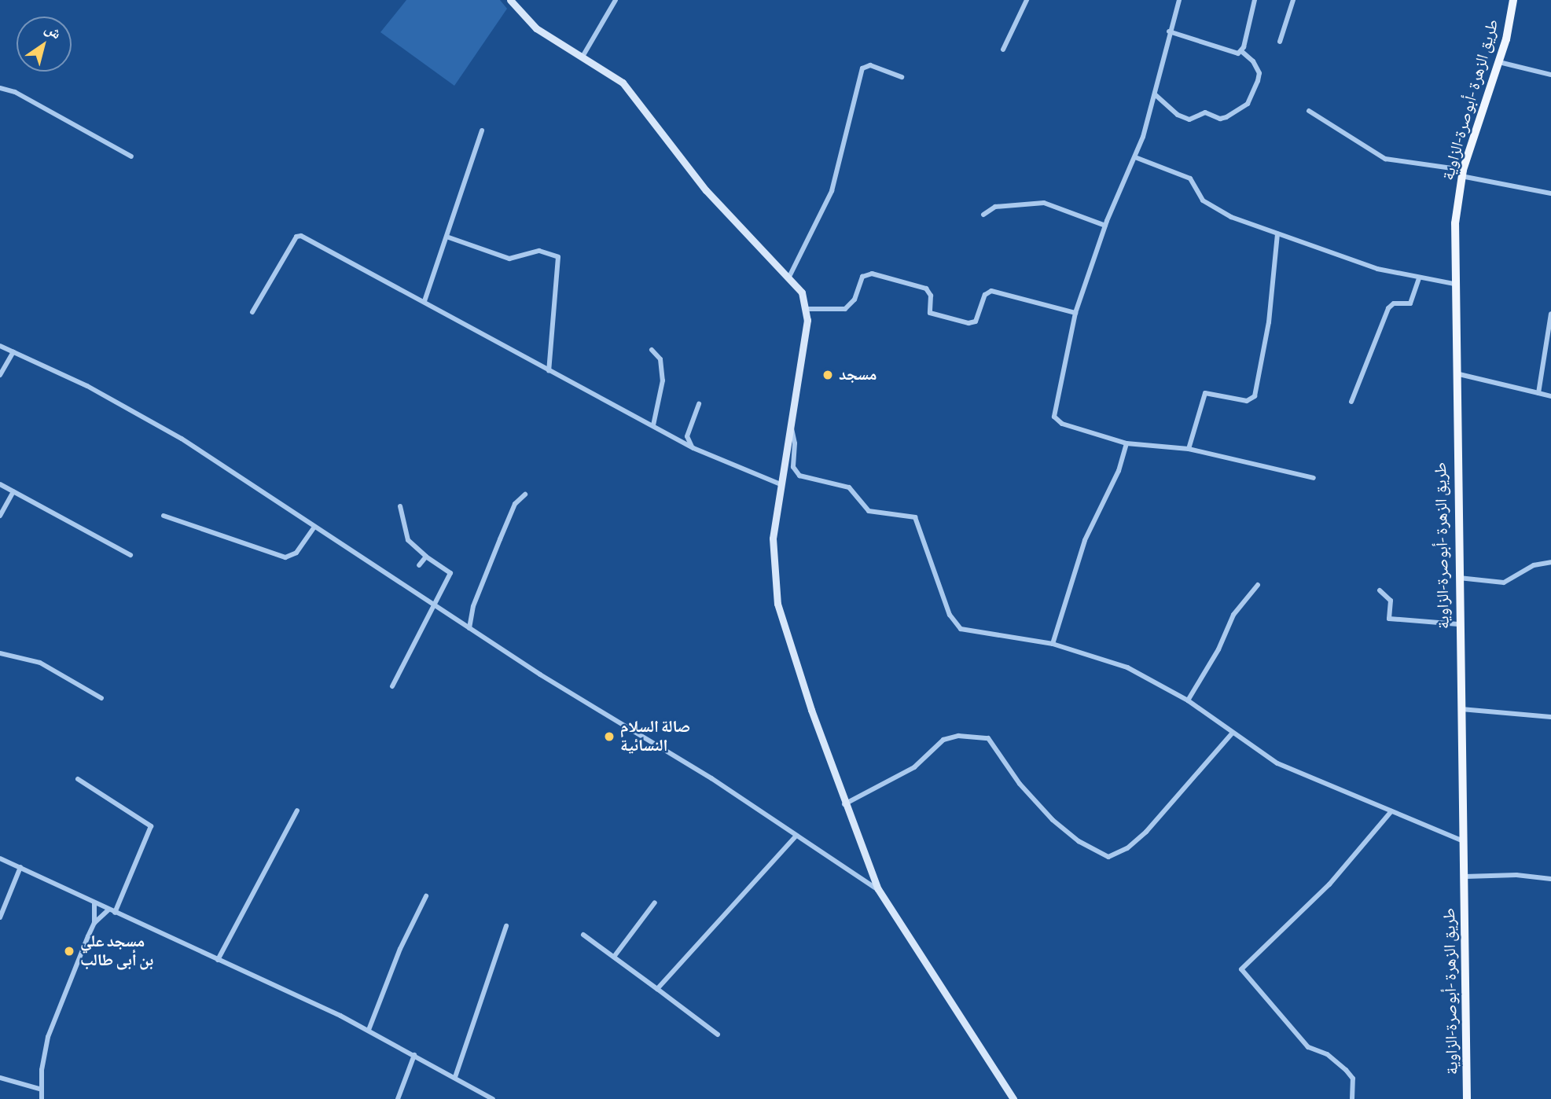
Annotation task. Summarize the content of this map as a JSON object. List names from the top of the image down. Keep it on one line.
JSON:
{"streets":{"main road":["طريق الزهرة -أبوصرة-الزاوية"]},"places":["مسجد","صالة السلام النسائية","مسجد علي بن أبى طالب"],"north":"top right"}
